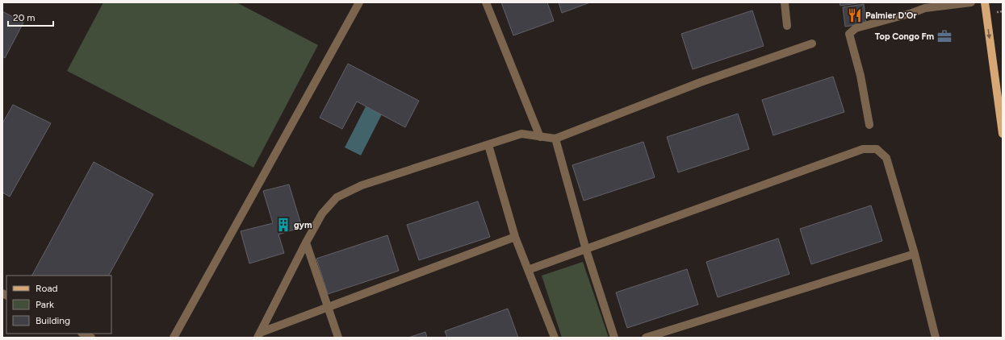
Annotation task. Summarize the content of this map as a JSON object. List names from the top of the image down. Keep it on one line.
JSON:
{"places":{"restaurant":["Palmier D'Or"],"office":["Top Congo Fm"],"building":["gym"]},"legend":["Road","Park","Building"],"scale_bar":"20 m"}
